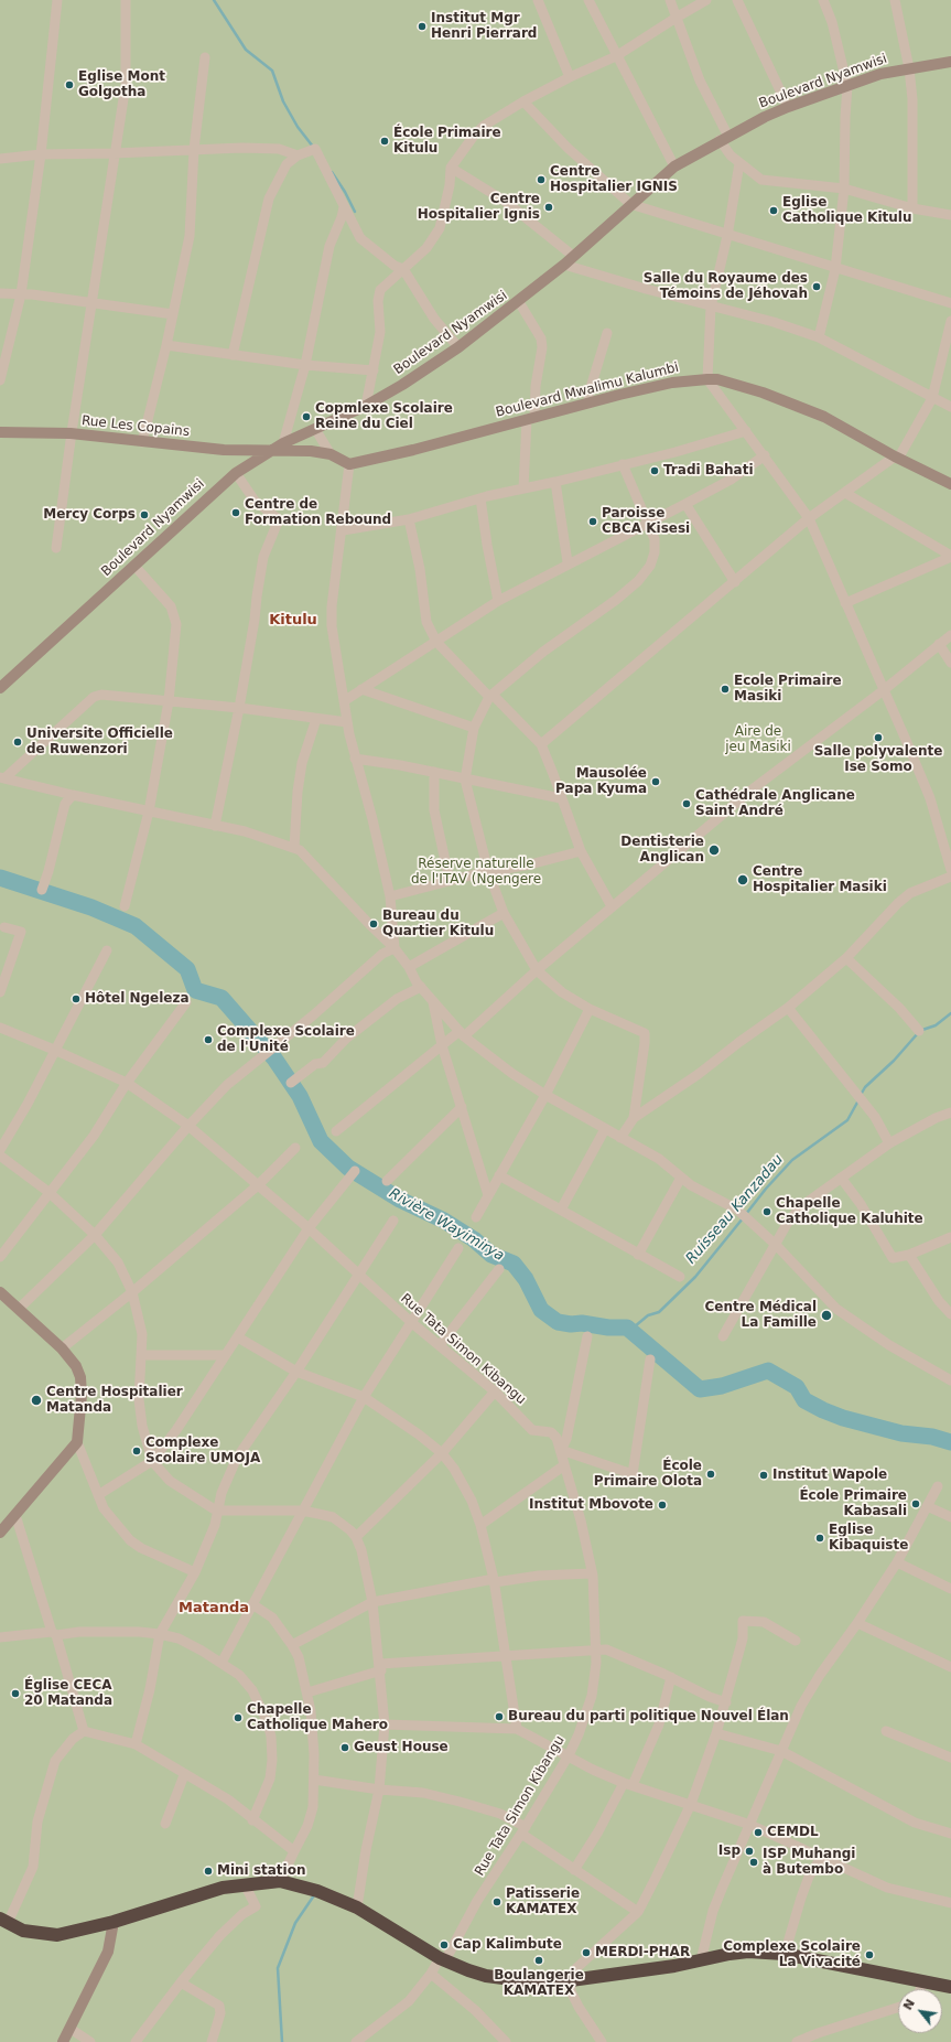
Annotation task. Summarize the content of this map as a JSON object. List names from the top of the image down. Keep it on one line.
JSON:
{"streets":{"street":["Boulevard Nyamwisi","Boulevard Mwalimu Kalumbi","Rue Les Copains","Rue Tata Simon Kibangu"]},"crossings":[["Boulevard Nyamwisi","Rue Les Copains"]],"districts":["Kitulu","Matanda"],"water":["Ruisseau Kanzadau","Rivière Wayimirya"],"parks":["Aire de jeu Masiki","Réserve naturelle de l'ITAV (Ngengere"],"places":["Institut Mgr Henri Pierrard","Eglise Mont Golgotha","École Primaire Kitulu","Centre Hospitalier IGNIS","Centre Hospitalier Ignis","Eglise Catholique Kitulu","Salle du Royaume des Témoins de Jéhovah","Copmlexe Scolaire Reine du Ciel","Tradi Bahati","Centre de Formation Rebound","Mercy Corps","Paroisse CBCA Kisesi","Ecole Primaire Masiki","Salle polyvalente Ise Somo","Universite Officielle de Ruwenzori","Mausolée Papa Kyuma","Cathédrale Anglicane Saint André","Dentisterie Anglican","Centre Hospitalier Masiki","Bureau du Quartier Kitulu","Hôtel Ngeleza","Complexe Scolaire de l'Unité","Chapelle Catholique Kaluhite","Centre Médical La Famille","Centre Hospitalier Matanda","Complexe Scolaire UMOJA","École Primaire Olota","Institut Wapole","École Primaire Kabasali","Institut Mbovote","Eglise Kibaquiste","Église CECA 20 Matanda","Bureau du parti politique Nouvel Élan","Chapelle Catholique Mahero","Geust House","CEMDL","Isp","ISP Muhangi à Butembo","Mini station","Patisserie KAMATEX","Cap Kalimbute","MERDI-PHAR","Complexe Scolaire La Vivacité","Boulangerie KAMATEX"],"north":"top left"}
